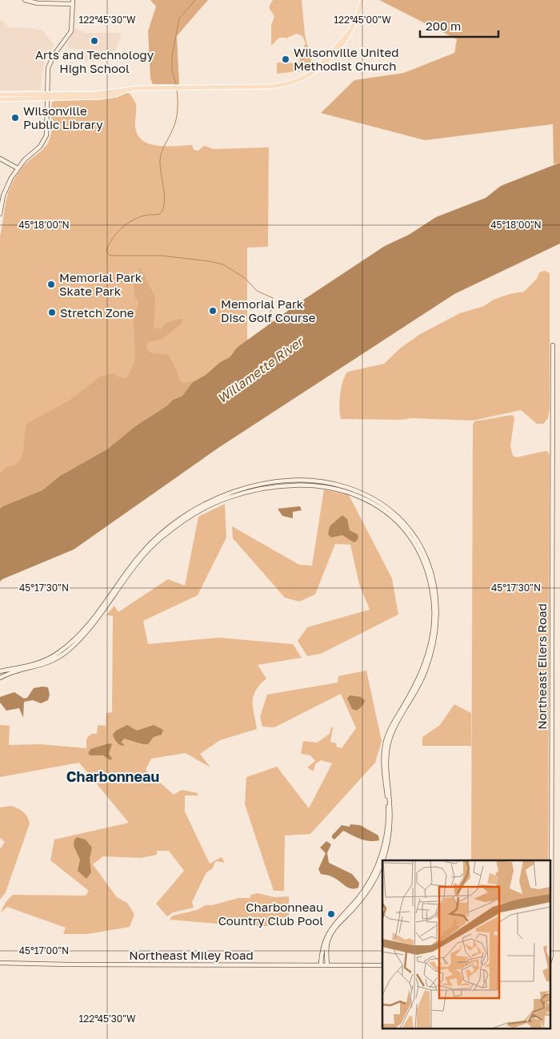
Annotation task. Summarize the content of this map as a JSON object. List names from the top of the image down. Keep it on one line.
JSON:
{"streets":{"street":["Northeast Eilers Road","Northeast Miley Road"]},"districts":["Charbonneau"],"water":["Willamette River"],"places":["Arts and Technology High School","Wilsonville United Methodist Church","Wilsonville Public Library","Memorial Park Skate Park","Memorial Park Disc Golf Course","Stretch Zone","Charbonneau Country Club Pool"],"scale_bar":"200 m","coordinates":["122°45'30\"W","122°45'00\"W","45°18'00\"N","45°17'30\"N","45°17'00\"N"]}
